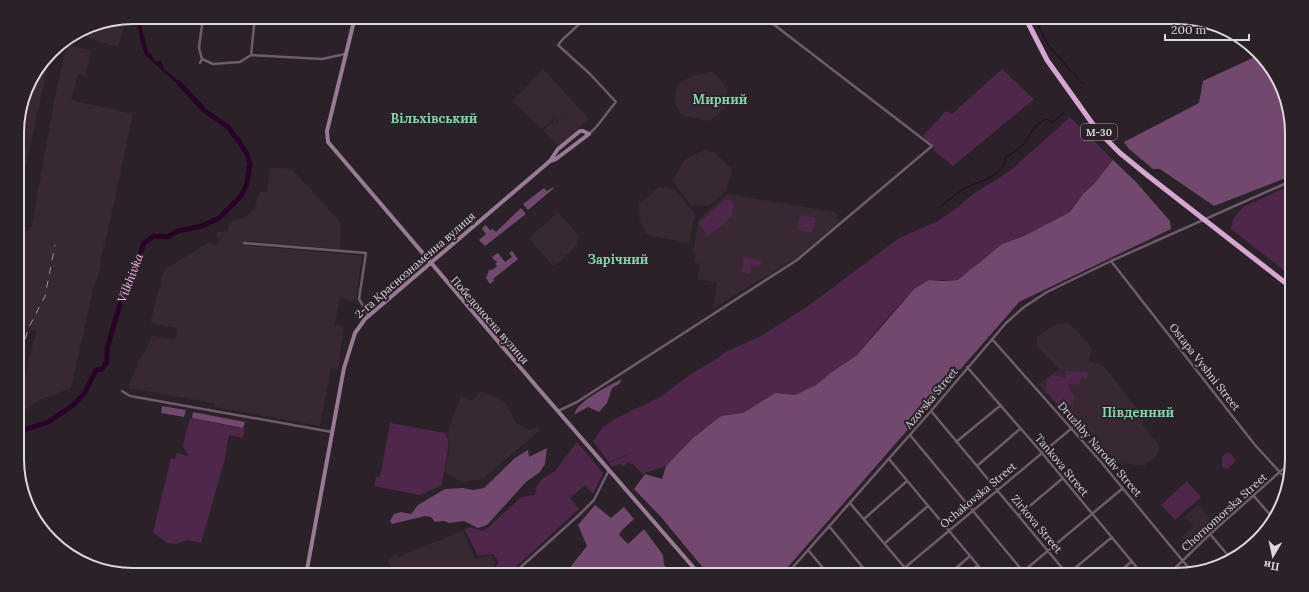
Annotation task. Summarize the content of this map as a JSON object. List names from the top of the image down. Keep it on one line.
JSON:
{"streets":{"highway":["М-30"],"street":["2-га Краснознаменна вулиця","Победоносна вулиця","Ostapa Vyshni Street","Azovska Street","Druzhby Narodiv Street","Tankova Street","Ochakovska Street","Chornomorska Street","Zirkova Street"]},"crossings":[["М-30","Azovska Street"],["2-га Краснознаменна вулиця","Победоносна вулиця"],["Ostapa Vyshni Street","Azovska Street"],["Ostapa Vyshni Street","Chornomorska Street"],["Azovska Street","Druzhby Narodiv Street"],["Azovska Street","Tankova Street"],["Azovska Street","Zirkova Street"],["Druzhby Narodiv Street","Ochakovska Street"],["Druzhby Narodiv Street","Chornomorska Street"],["Tankova Street","Ochakovska Street"],["Ochakovska Street","Zirkova Street"]],"districts":["Мирний","Вільхівський","Зарічний","Південний"],"water":["Vilkhivka"],"scale_bar":"200 m","north":"bottom"}
